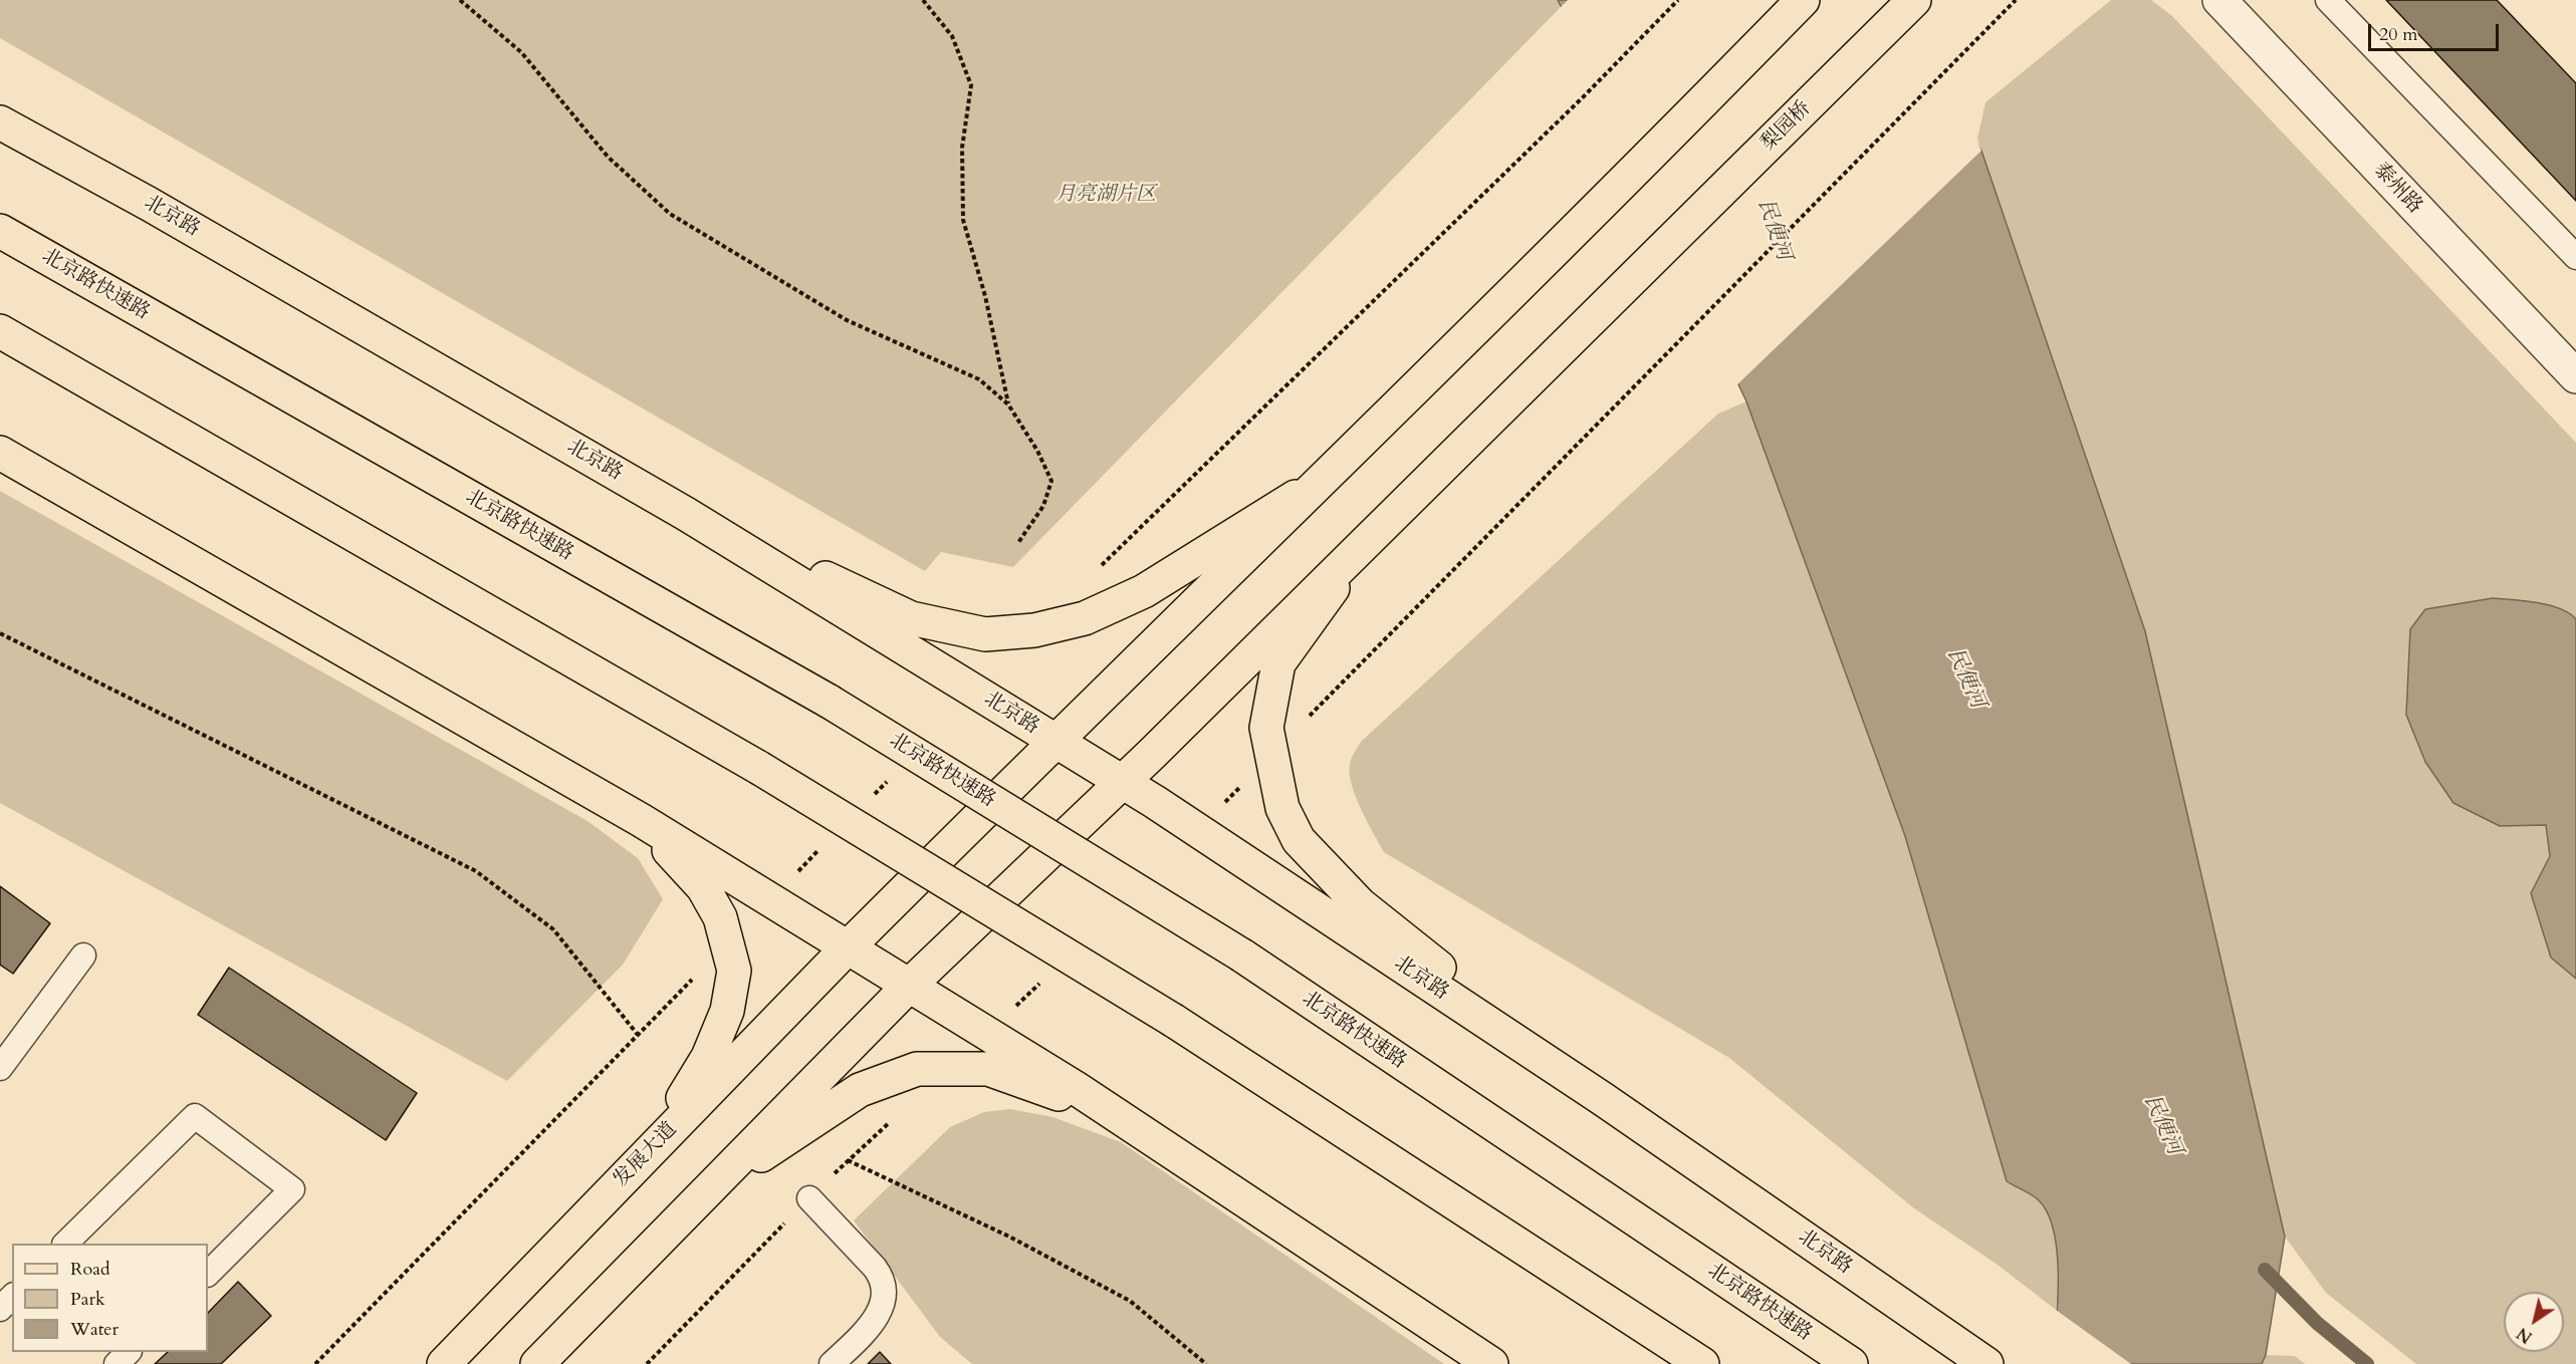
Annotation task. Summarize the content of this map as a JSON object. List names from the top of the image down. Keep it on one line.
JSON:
{"streets":{"main road":["梨园桥","北京路","北京路快速路","发展大道"],"street":["泰州路"]},"crossings":[["北京路","发展大道"]],"water":["民便河"],"parks":["月亮湖片区"],"legend":["Road","Park","Water"],"scale_bar":"20 m","north":"bottom left"}
